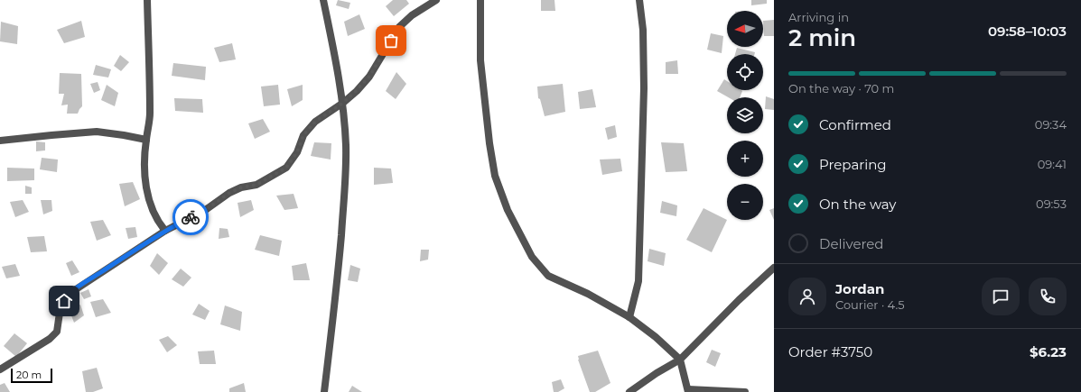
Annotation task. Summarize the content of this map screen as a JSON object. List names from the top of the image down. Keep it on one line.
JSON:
{"scale_bar":"20 m","north":"left","page":{"heading":["2 min","Arriving in","09:58–10:03"],"panel":["Jordan","Courier · 4.5","Order #3750","$6.23"],"map_buttons":["+","−"],"bar":"On the way · 70 m","list":[["Confirmed","09:34"],["Preparing","09:41"],["On the way","09:53"],"Delivered"],"scale":"20 m"}}
